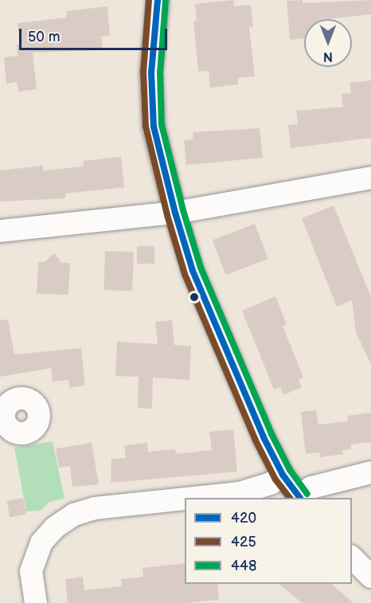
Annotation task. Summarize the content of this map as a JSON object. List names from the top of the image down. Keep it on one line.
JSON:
{"lines":["transit line 420","transit line 425","transit line 448"],"legend":["420","425","448"],"scale_bar":"50 m","north":"bottom"}
